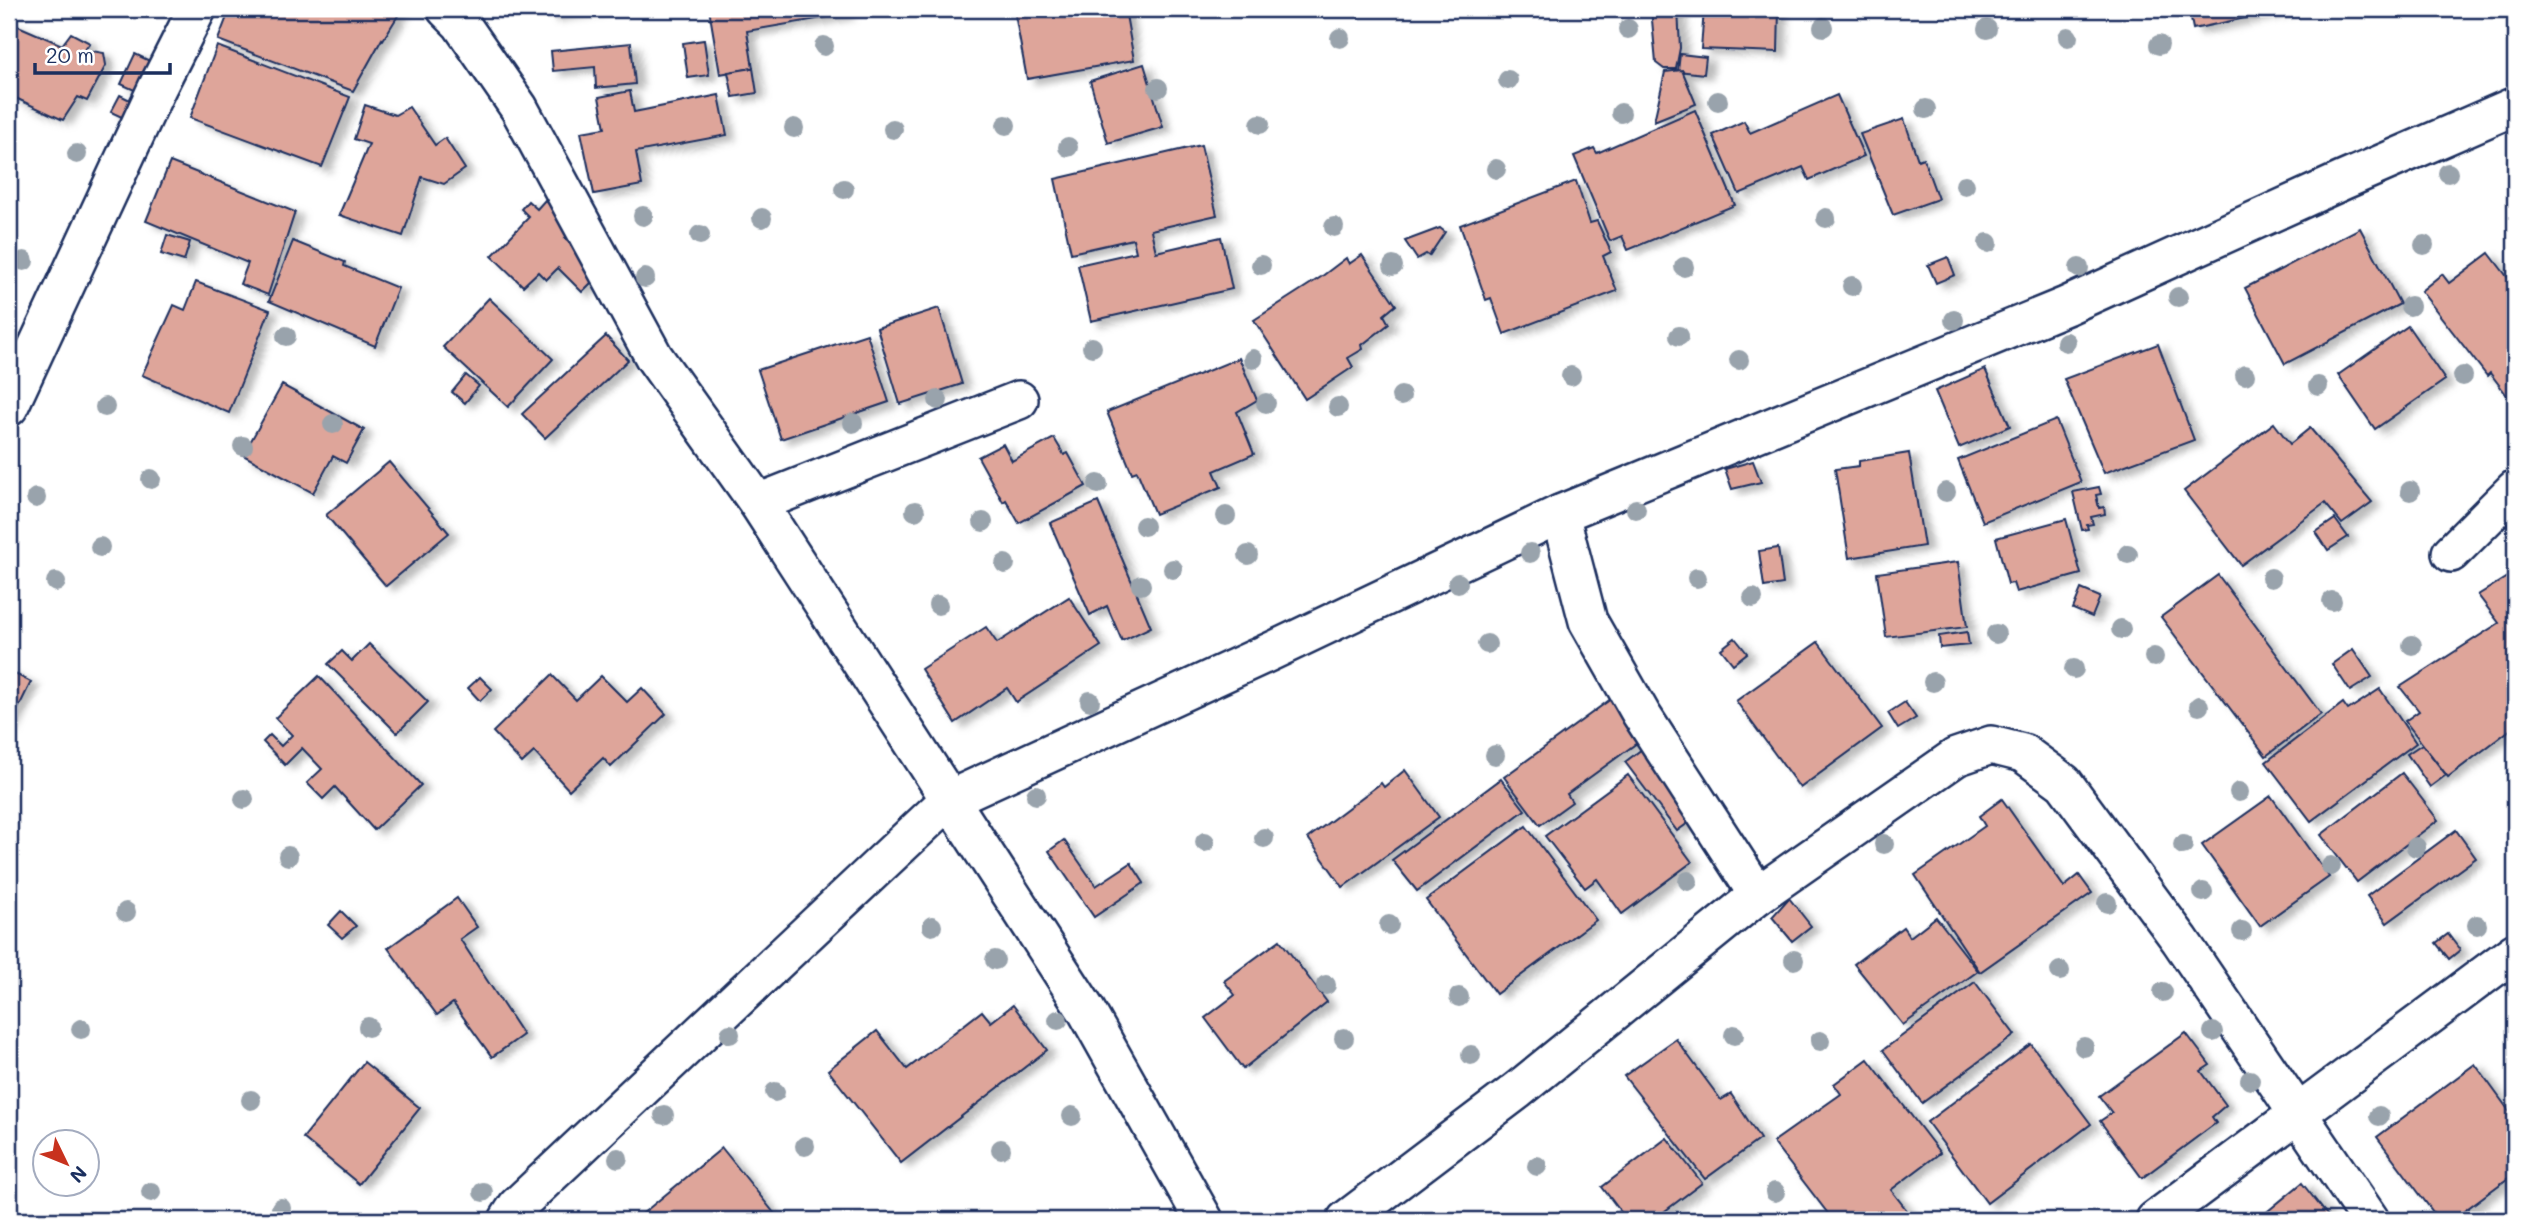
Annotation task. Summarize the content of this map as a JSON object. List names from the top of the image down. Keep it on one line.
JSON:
{"scale_bar":"20 m","north":"bottom right"}
